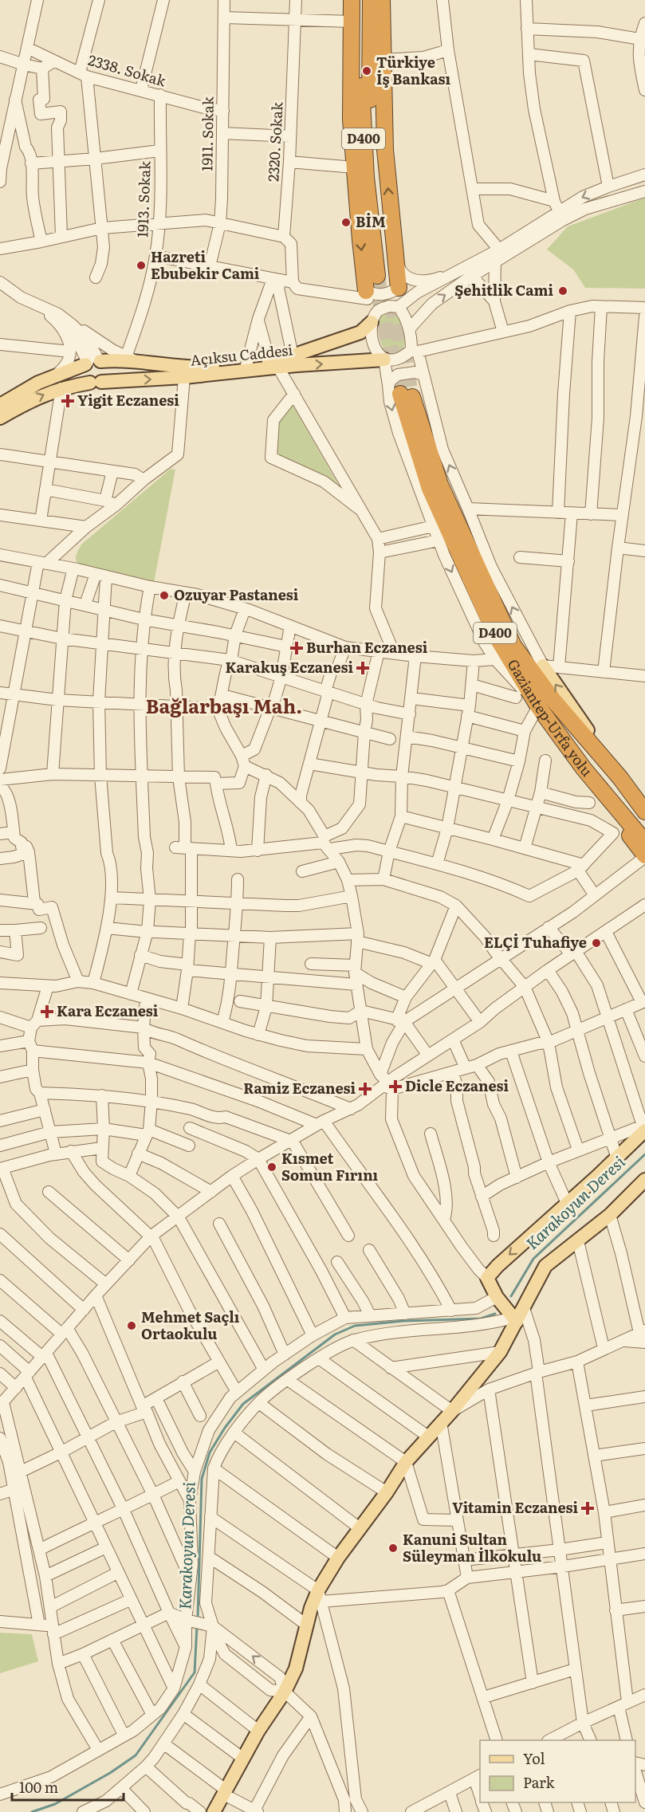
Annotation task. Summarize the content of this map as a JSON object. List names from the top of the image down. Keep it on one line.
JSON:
{"streets":{"highway":["D400","Gaziantep-Urfa yolu"],"main road":["Açıksu Caddesi"],"street":["2338. Sokak","1911. Sokak","2320. Sokak","1913. Sokak"]},"crossings":[["2338. Sokak","1911. Sokak"],["2338. Sokak","1913. Sokak"],["1913. Sokak","Açıksu Caddesi"]],"districts":["Bağlarbaşı Mah."],"water":["Karakoyun Deresi"],"places":{"other":["Türkiye İş Bankası","BİM","Hazreti Ebubekir Cami","Şehitlik Cami","Ozuyar Pastanesi","ELÇİ Tuhafiye","Kısmet Somun Fırını","Mehmet Saçlı Ortaokulu","Kanuni Sultan Süleyman İlkokulu"],"health":["Yigit Eczanesi","Burhan Eczanesi","Karakuş Eczanesi","Kara Eczanesi","Dicle Eczanesi","Ramiz Eczanesi","Vitamin Eczanesi"]},"legend":["Yol","Park"],"scale_bar":"100 m"}
